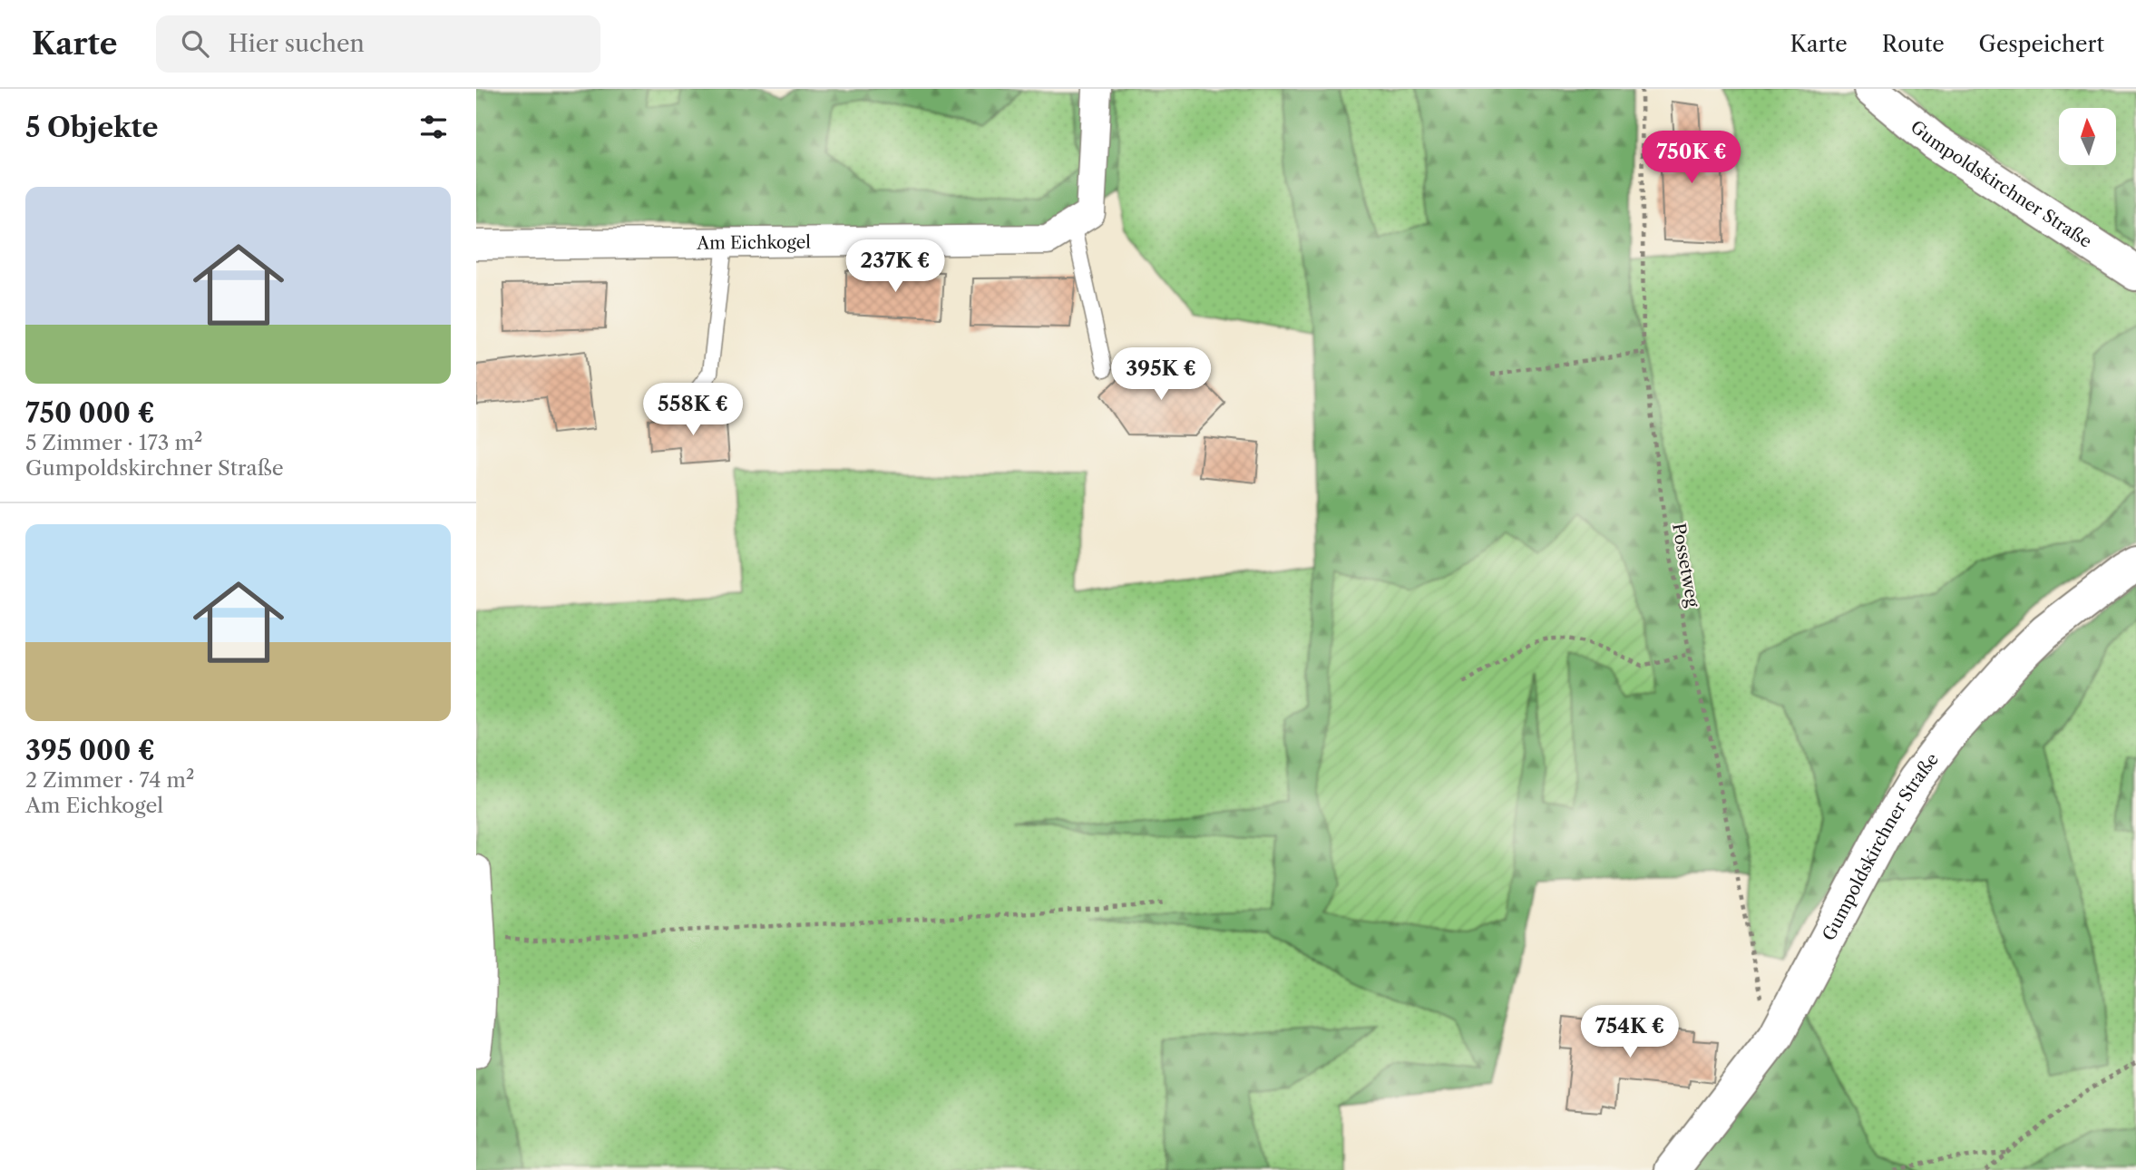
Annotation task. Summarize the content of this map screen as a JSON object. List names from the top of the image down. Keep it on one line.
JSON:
{"streets":{"main road":["Gumpoldskirchner Straße"],"street":["Am Eichkogel"],"path":["Possetweg"]},"crossings":[["Gumpoldskirchner Straße","Possetweg"]],"north":"top","page":{"header":"Karte","search":"Hier suchen","nav":["Karte","Route","Gespeichert"],"heading":"5 Objekte","price":["750K €","237K €","395K €","558K €","754K €"],"list":[{"name":"750 000 €","note":"5 Zimmer · 173 m² · Gumpoldskirchner Straße"},{"name":"395 000 €","note":"2 Zimmer · 74 m² · Am Eichkogel"}]}}
